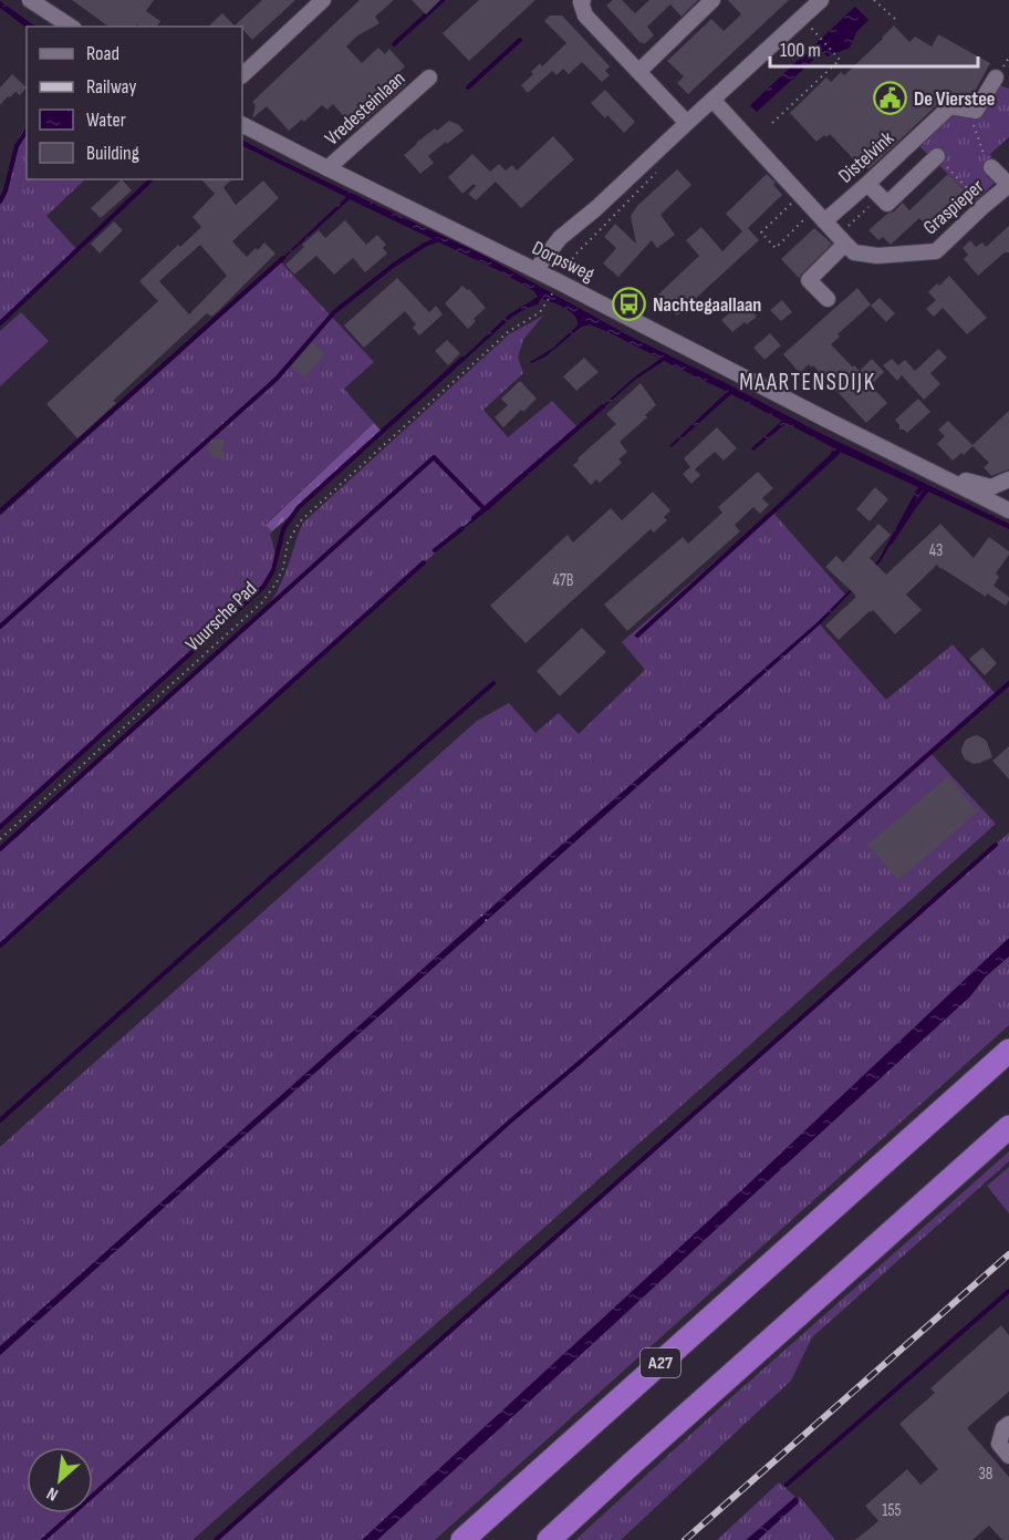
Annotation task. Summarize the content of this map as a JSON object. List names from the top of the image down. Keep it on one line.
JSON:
{"streets":{"highway":["A27"],"street":["Vredesteinlaan","Distelvink","Graspieper","Dorpsweg"],"path":["Vuursche Pad"]},"crossings":[["Vredesteinlaan","Dorpsweg"],["Distelvink","Graspieper"]],"districts":["MAARTENSDIJK"],"places":{"public building":["De Vierstee"],"bus stop":["Nachtegaallaan"]},"house_numbers":["43","47B","38","155"],"legend":["Road","Railway","Water","Building"],"scale_bar":"100 m","north":"bottom left"}
